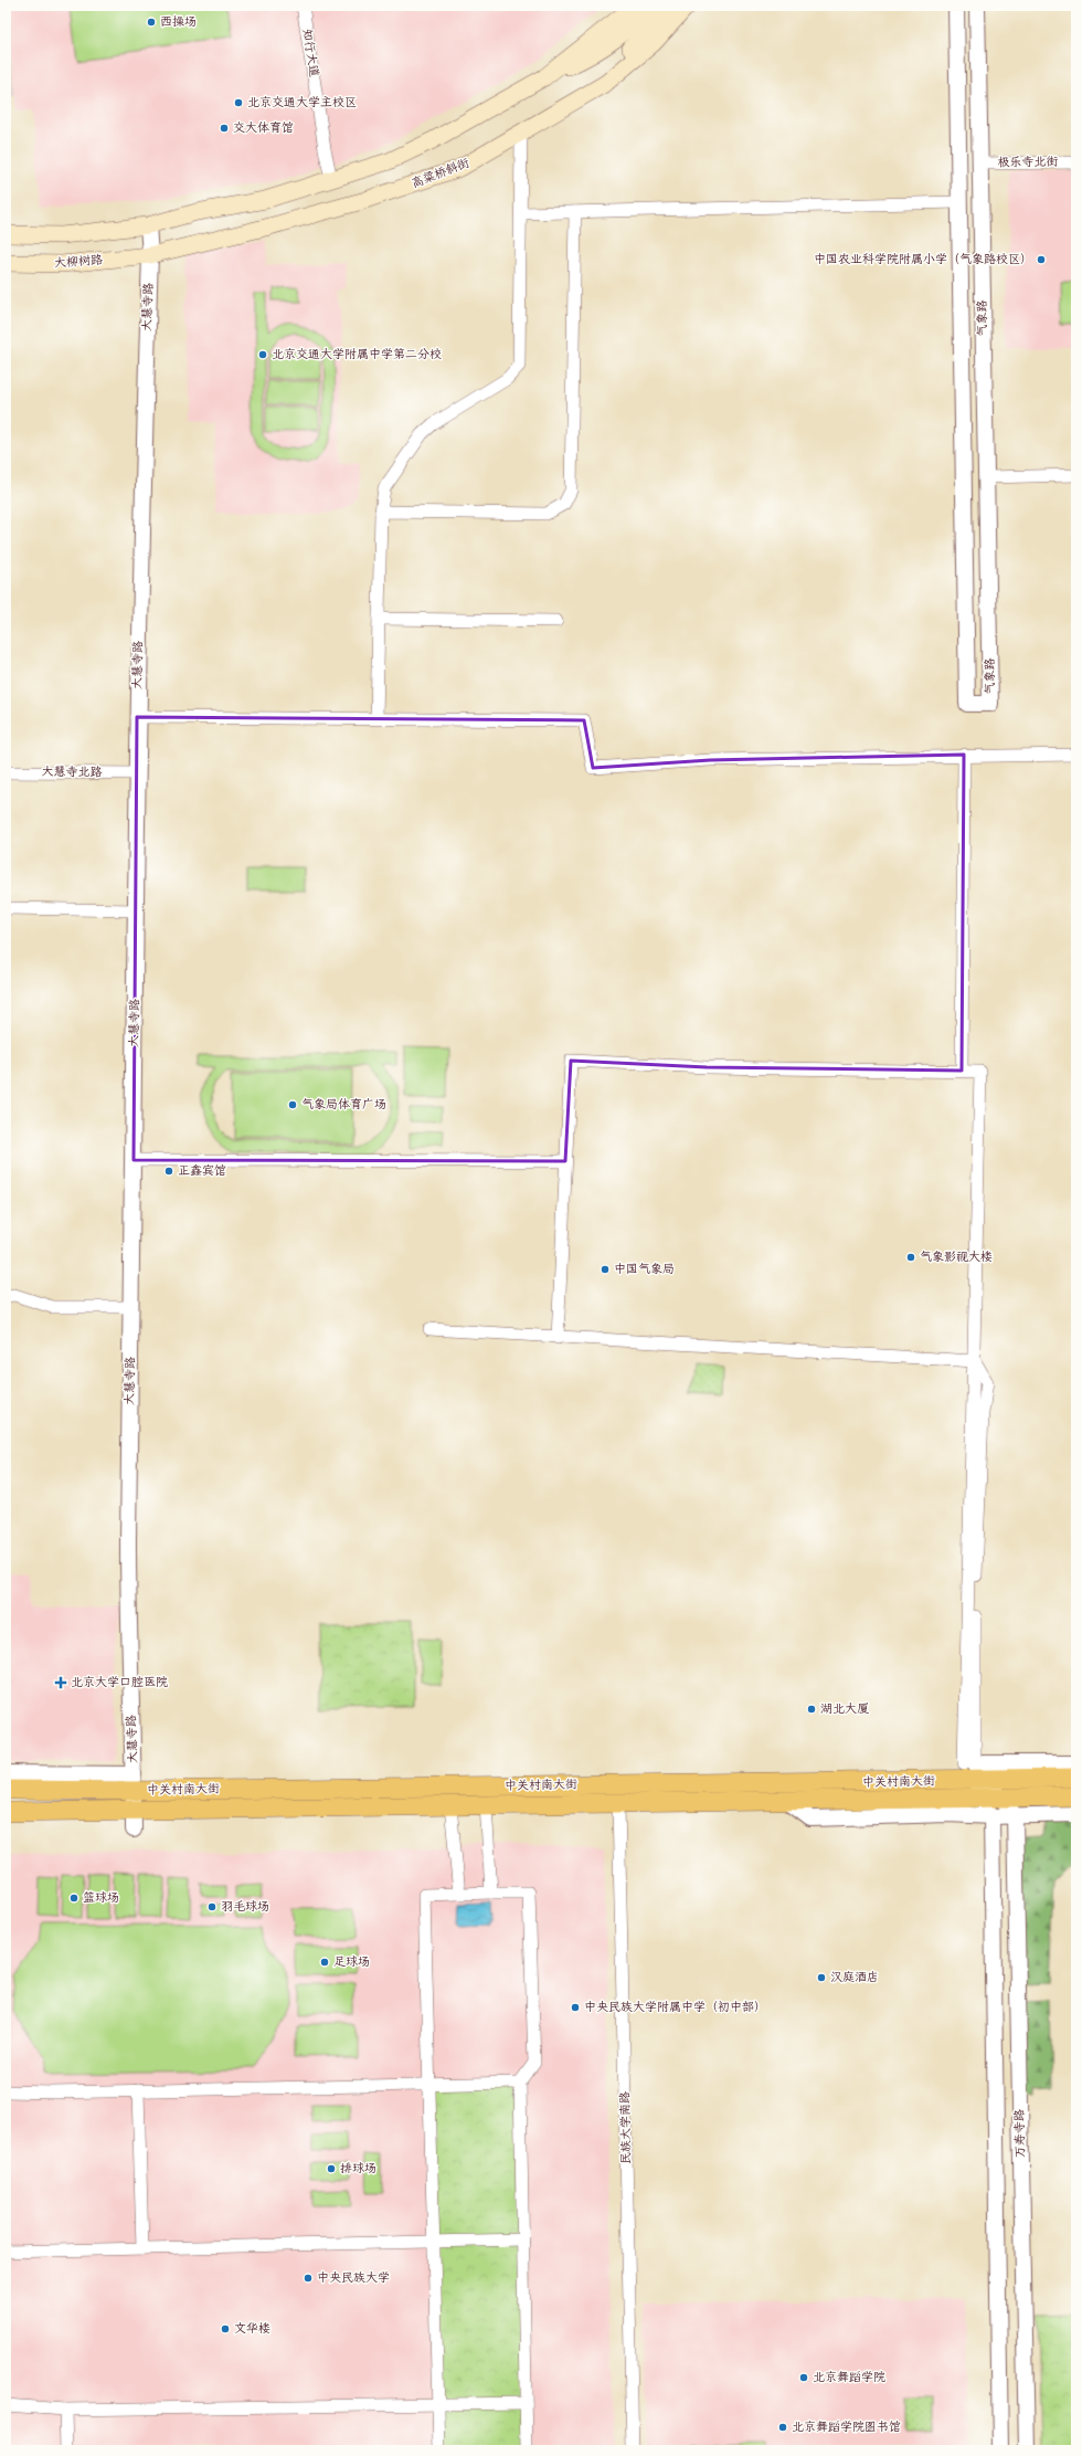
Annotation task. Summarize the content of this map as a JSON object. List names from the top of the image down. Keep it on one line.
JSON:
{"streets":{"main road":["高粱桥斜街","大柳树路","中关村南大街"],"street":["知行大道","极乐寺北街","大慧寺路","气象路","大慧寺北路","民族大学南路","万寿寺路"]},"crossings":[["极乐寺北街","气象路"],["高粱桥斜街","大柳树路"],["高粱桥斜街","大慧寺路"],["大柳树路","大慧寺路"],["大慧寺路","大慧寺北路"],["大慧寺路","中关村南大街"],["中关村南大街","民族大学南路"]],"places":{"other":["西操场","北京交通大学主校区","交大体育馆","中国农业科学院附属小学（气象路校区）","北京交通大学附属中学第二分校","气象局体育广场","正鑫宾馆","气象影视大楼","中国气象局","湖北大厦","篮球场","羽毛球场","足球场","汉庭酒店","中央民族大学附属中学（初中部）","排球场","中央民族大学","文华楼","北京舞蹈学院","北京舞蹈学院图书馆"],"health":["北京大学口腔医院"]}}
